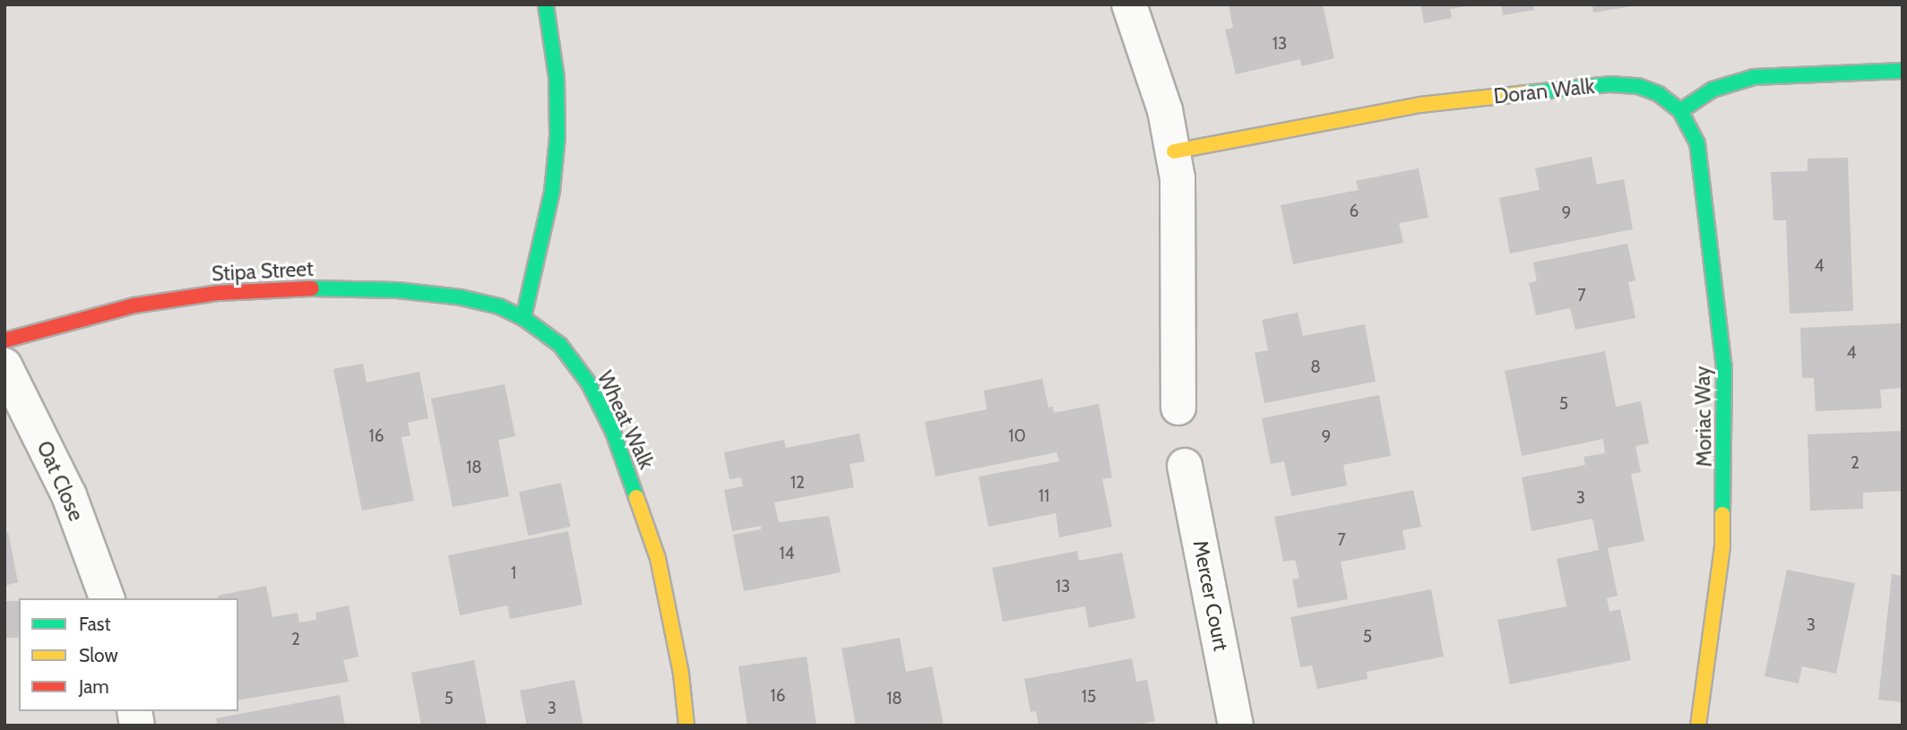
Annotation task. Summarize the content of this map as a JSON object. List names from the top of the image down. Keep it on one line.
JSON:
{"streets":{"street":["Doran Walk","Stipa Street","Moriac Way","Wheat Walk","Oat Close","Mercer Court"]},"crossings":[["Doran Walk","Moriac Way"],["Stipa Street","Wheat Walk"]],"house_numbers":["13","6","9","4","7","4","8","5","16","10","9","2","18","12","11","3","7","14","1","13","3","5","2","16","15","5","18","3"],"legend":["Fast","Slow","Jam"]}
